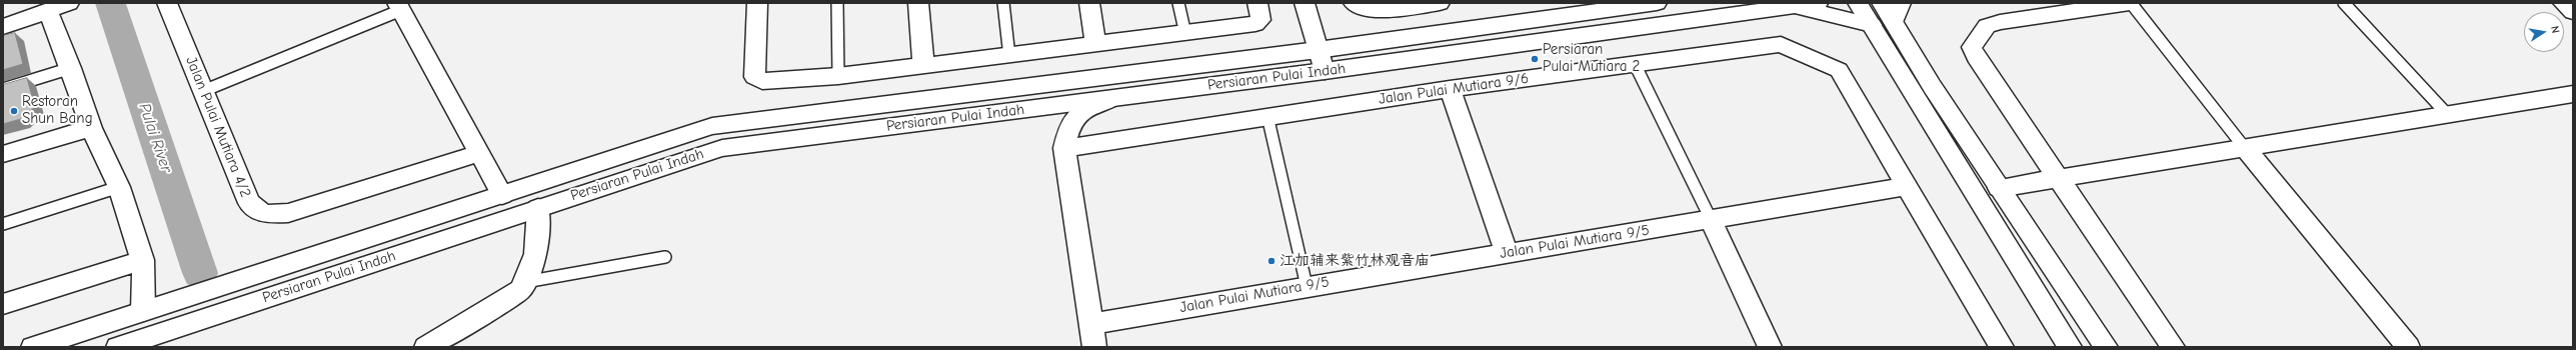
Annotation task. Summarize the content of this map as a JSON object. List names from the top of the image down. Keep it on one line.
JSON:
{"streets":{"street":["Persiaran Pulai Indah","Jalan Pulai Mutiara 9/6","Jalan Pulai Mutiara 4/2","Jalan Pulai Mutiara 9/5"]},"crossings":[["Jalan Pulai Mutiara 9/6","Jalan Pulai Mutiara 9/5"]],"water":["Pulai River"],"places":["Persiaran Pulai Mutiara 2","Restoran Shun Bang","江加辅来紫竹林观音庙"],"north":"right"}
